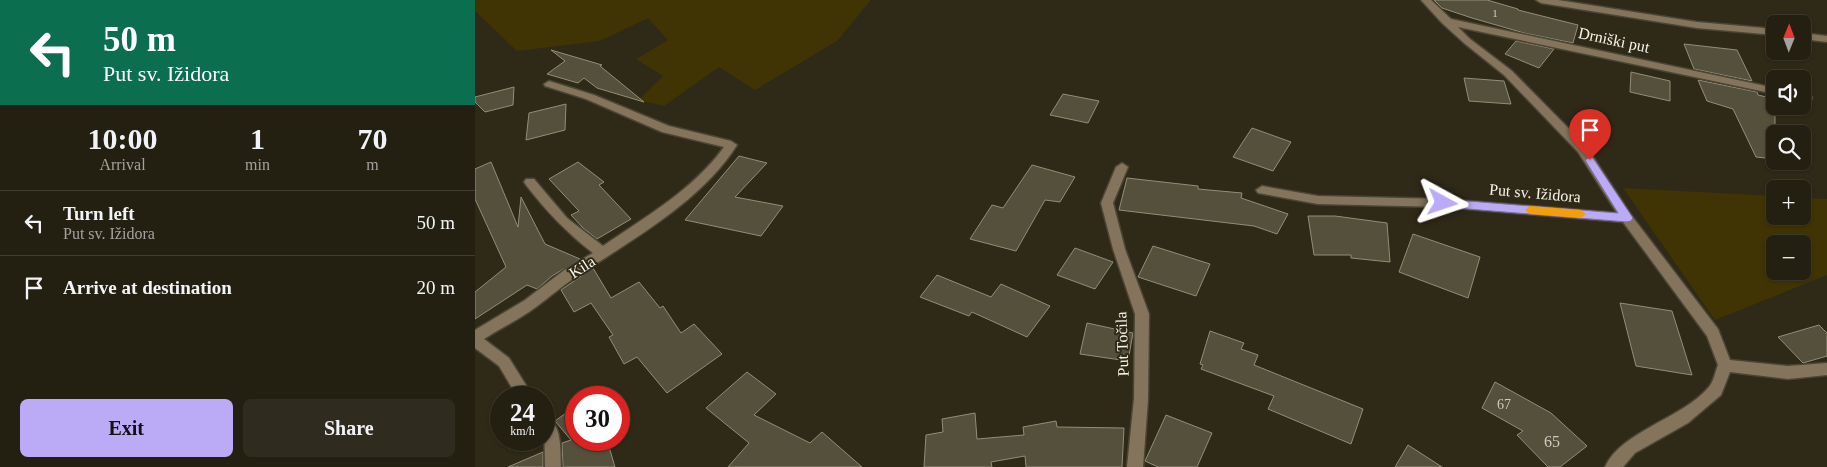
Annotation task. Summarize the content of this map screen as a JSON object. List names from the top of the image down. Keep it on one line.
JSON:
{"streets":{"street":["Drniški put","Put sv. Ižidora","Kila","Put Točila"]},"crossings":[["Drniški put","Put sv. Ižidora"]],"house_numbers":["1","67","65"],"north":"top","page":{"turn":["50 m","Put sv. Ižidora"],"map_buttons":["+","−"],"eta":["10:00","Arrival","1","min","70","m"],"list":[{"name":"Turn left","note":"Put sv. Ižidora","value":"50 m"},{"name":"Arrive at destination","value":"20 m"}],"speed":"24 km/h","limit":"30","buttons":["Exit","Share"]}}
